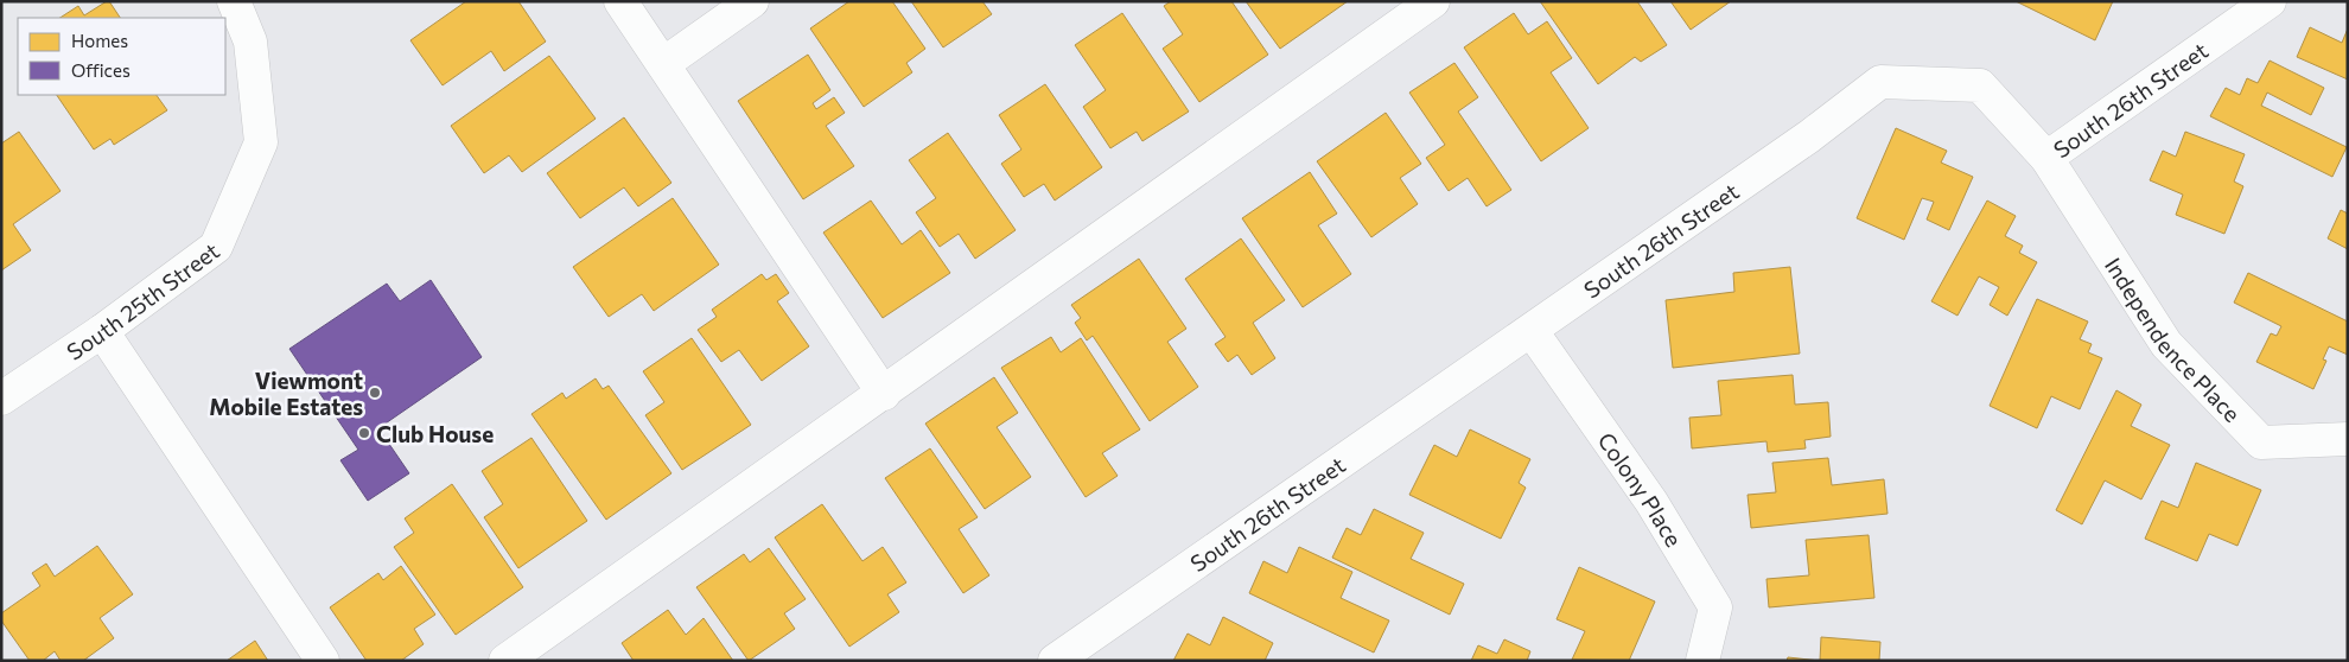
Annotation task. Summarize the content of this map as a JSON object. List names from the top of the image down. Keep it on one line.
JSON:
{"streets":{"street":["South 26th Street","South 25th Street","Independence Place","Colony Place"]},"crossings":[["South 26th Street","Independence Place"],["South 26th Street","Colony Place"]],"places":["Viewmont Mobile Estates","Club House"],"legend":["Homes","Offices"]}
